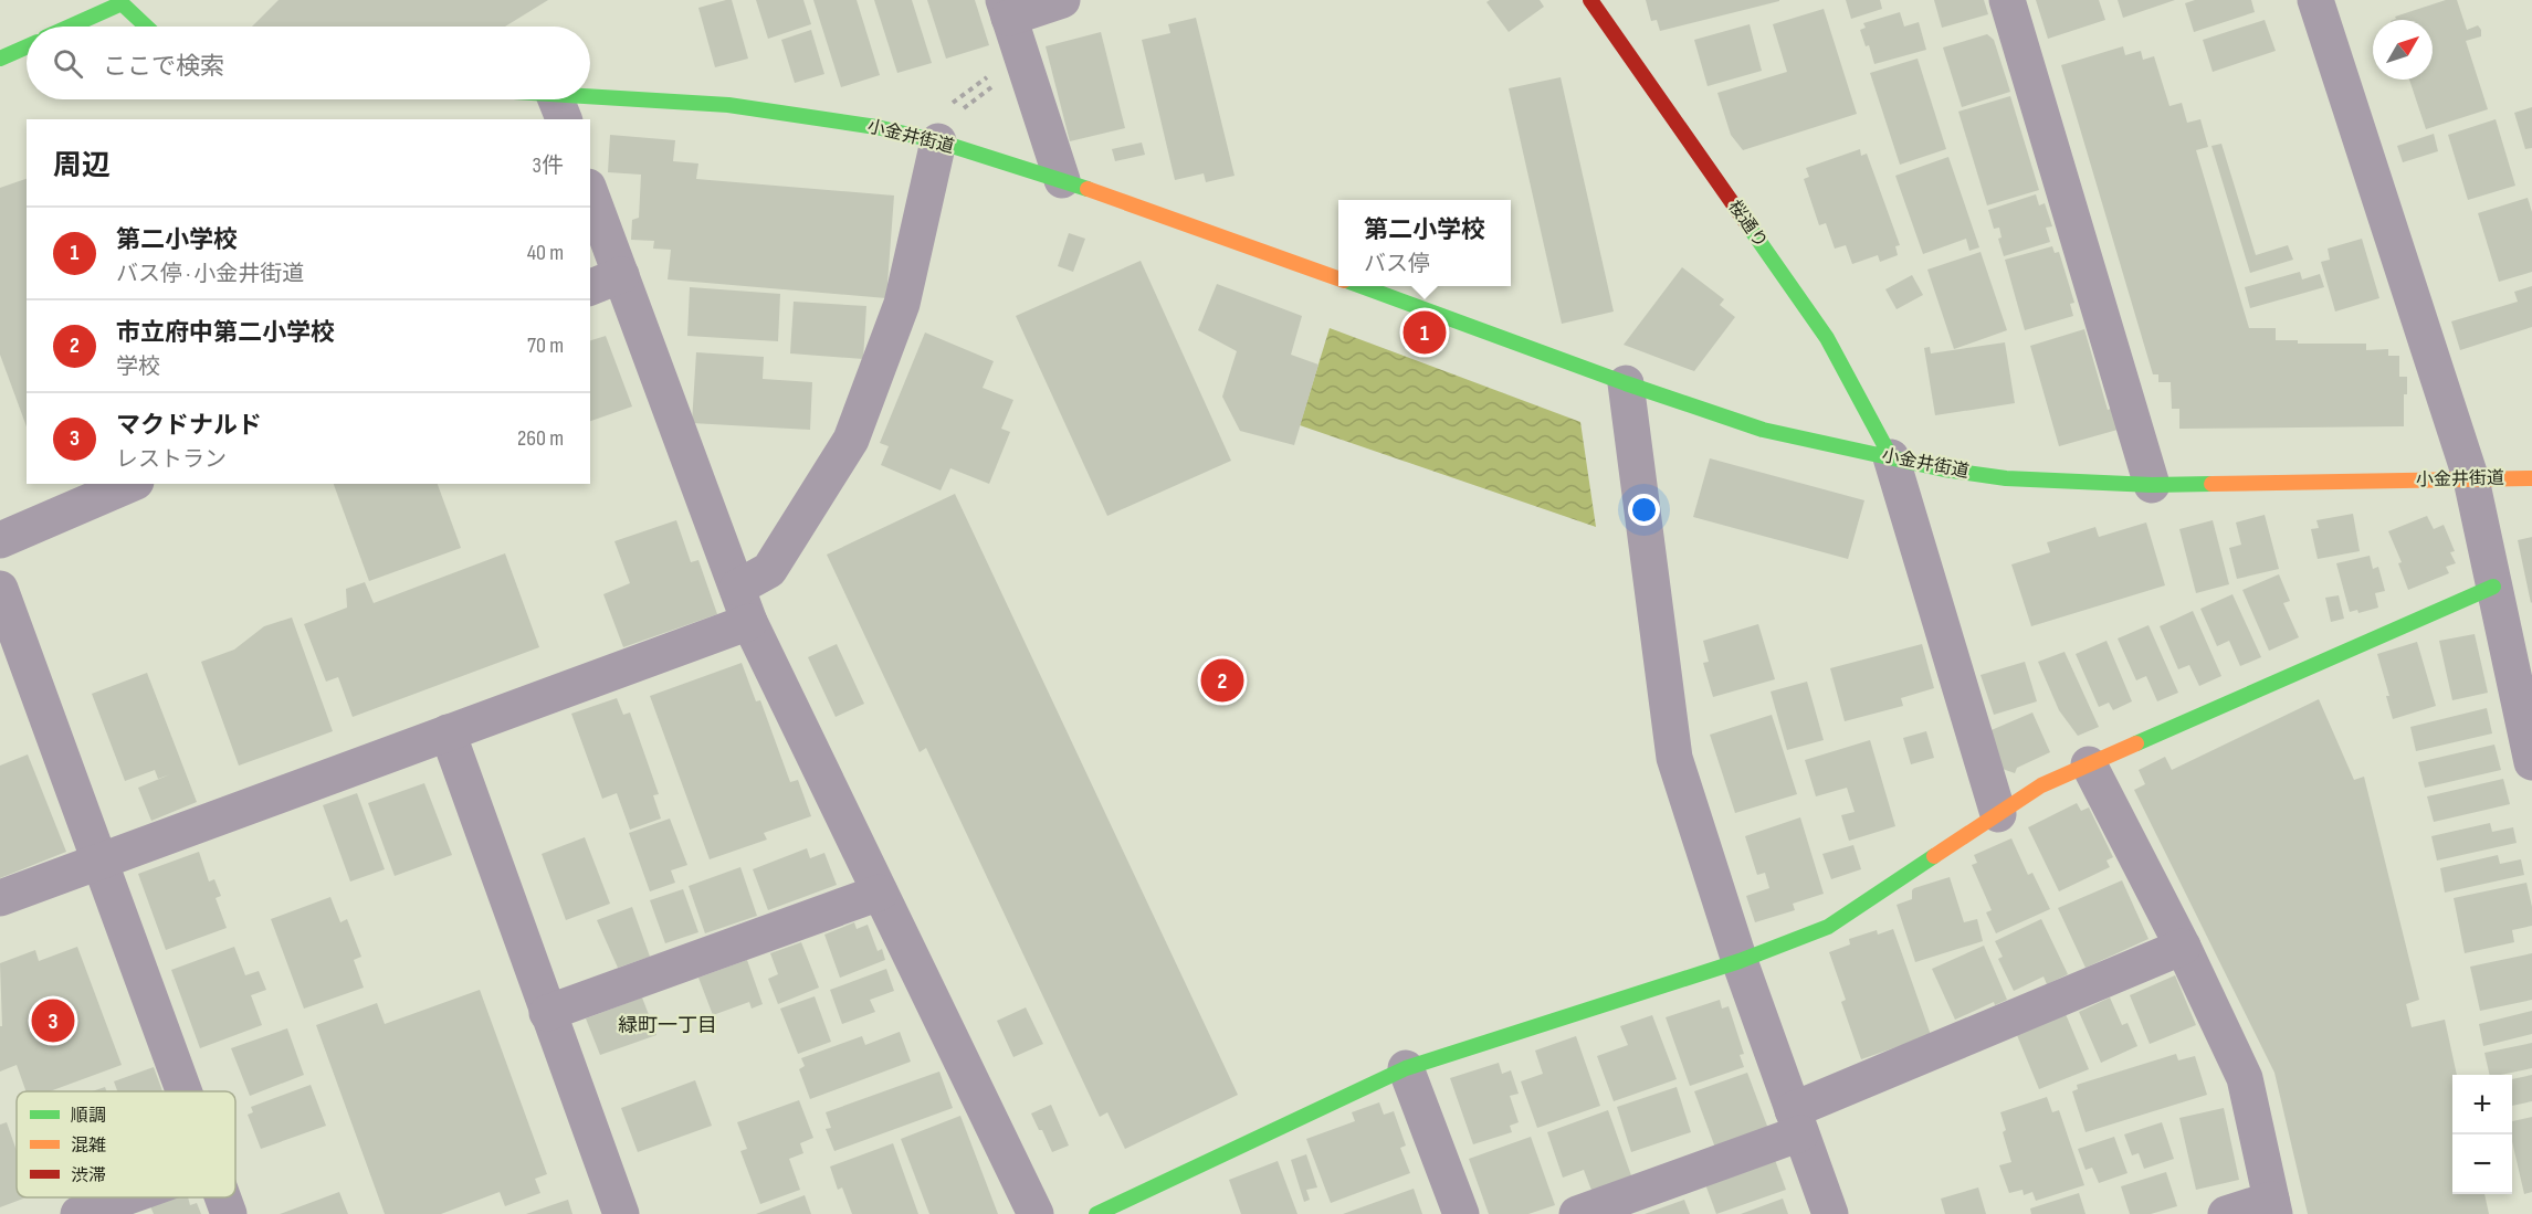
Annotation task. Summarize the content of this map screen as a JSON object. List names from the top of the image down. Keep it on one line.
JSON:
{"streets":{"main road":["小金井街道","桜通り"]},"crossings":[["小金井街道","桜通り"]],"districts":["緑町一丁目"],"legend":["順調","混雑","渋滞"],"north":"top right","page":{"search":"ここで検索","heading":["周辺","3件"],"popup":["第二小学校","バス停"],"list":[{"mark":"1","name":"第二小学校","note":"バス停 · 小金井街道","value":"40 m"},{"mark":"2","name":"市立府中第二小学校","note":"学校","value":"70 m"},{"mark":"3","name":"マクドナルド","note":"レストラン","value":"260 m"}],"pins":["1","2","3"],"map_buttons":["+","−"]}}
